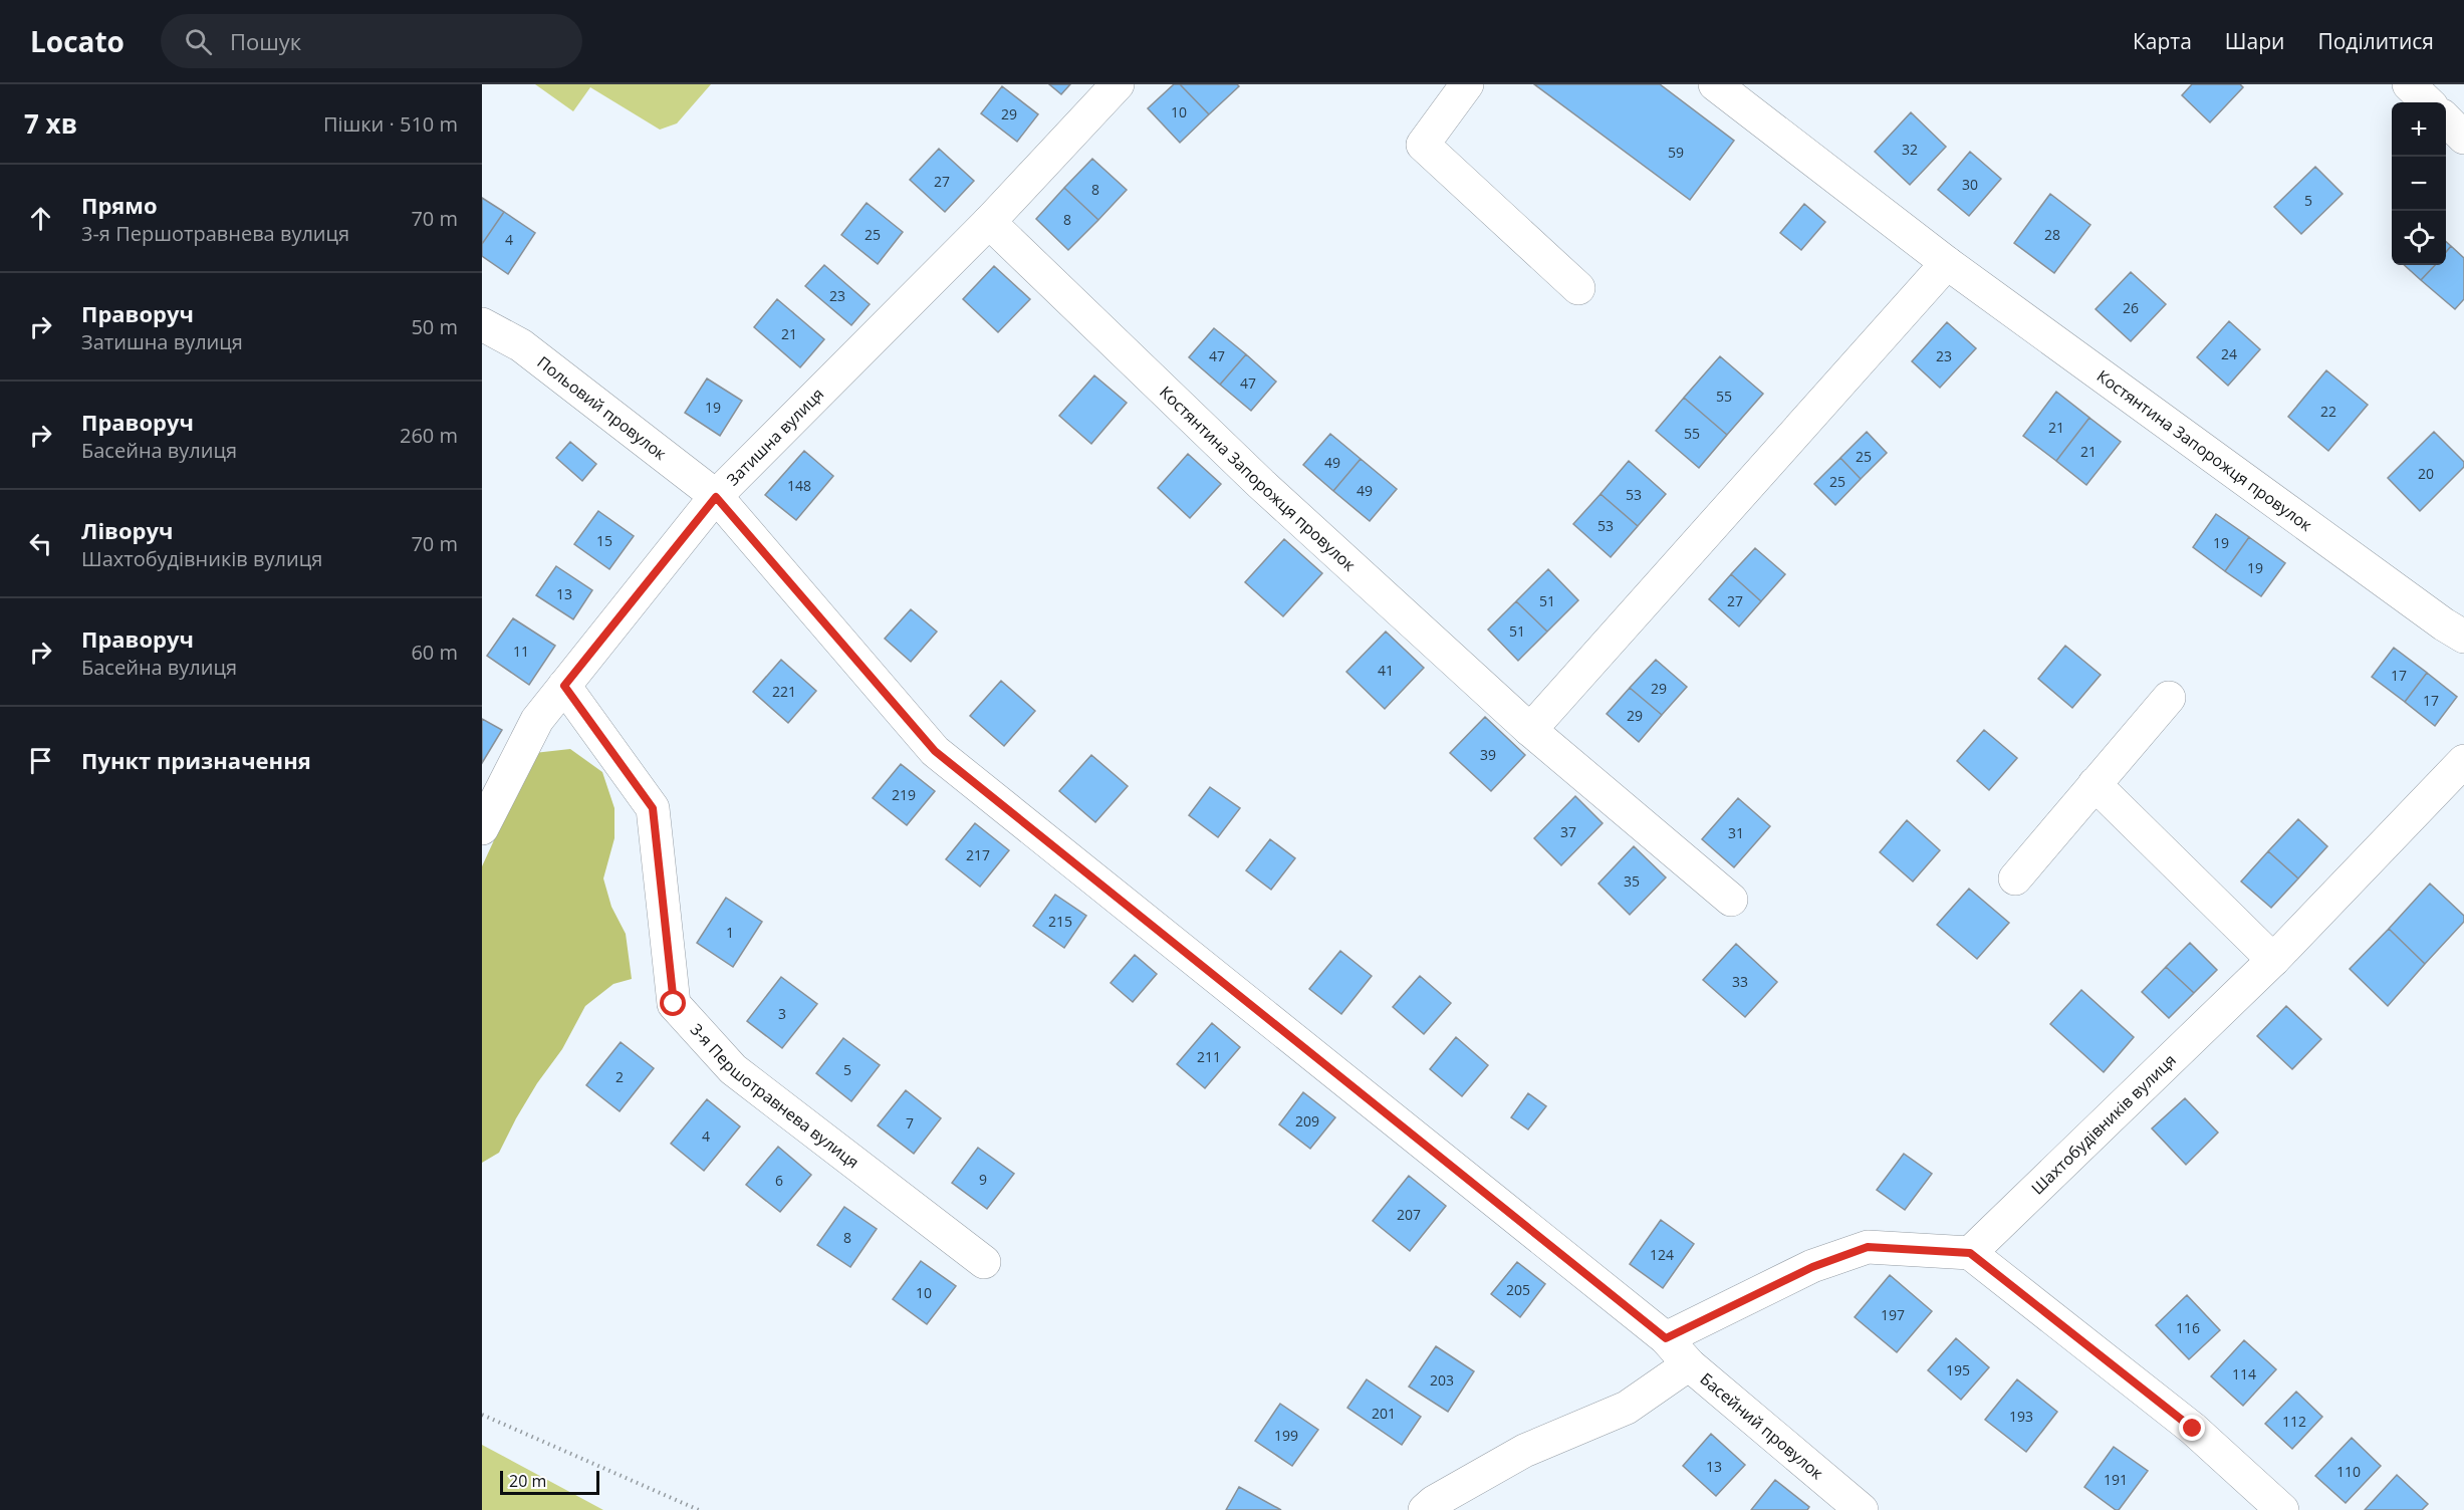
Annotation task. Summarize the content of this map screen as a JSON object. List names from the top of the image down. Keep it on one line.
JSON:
{"streets":{"street":["Польовий провулок","Затишна вулиця","Костянтина Запорожця провулок","3-я Першотравнева вулиця","Шахтобудівників вулиця","Басейний провулок"]},"crossings":[["Польовий провулок","Затишна вулиця"],["Польовий провулок","Басейний провулок"],["Затишна вулиця","Костянтина Запорожця провулок"],["Затишна вулиця","3-я Першотравнева вулиця"]],"house_numbers":["10","29","32","59","27","30","8","5","8","25","28","4","23","26","21","24","47","23","47","55","19","22","21","55","21","25","49","20","25","148","49","53","53","15","19","19","13","51","27","51","11","41","17","29","221","17","29","39","219","37","31","217","35","215","1","33","3","211","5","2","209","7","4","9","6","207","8","124","205","10","197","116","195","114","203","201","193","112","199","13","110","191"],"scale_bar":"20 m","page":{"header":"Locato","search":"Пошук","nav":["Карта","Шари","Поділитися"],"heading":["7 хв","Пішки · 510 m"],"map_buttons":["+","−"],"list":[["Прямо","3-я Першотравнева вулиця","70 m"],["Праворуч","Затишна вулиця","50 m"],["Праворуч","Басейна вулиця","260 m"],["Ліворуч","Шахтобудівників вулиця","70 m"],["Праворуч","Басейна вулиця","60 m"],"Пункт призначення"],"scale":"20 m"}}
